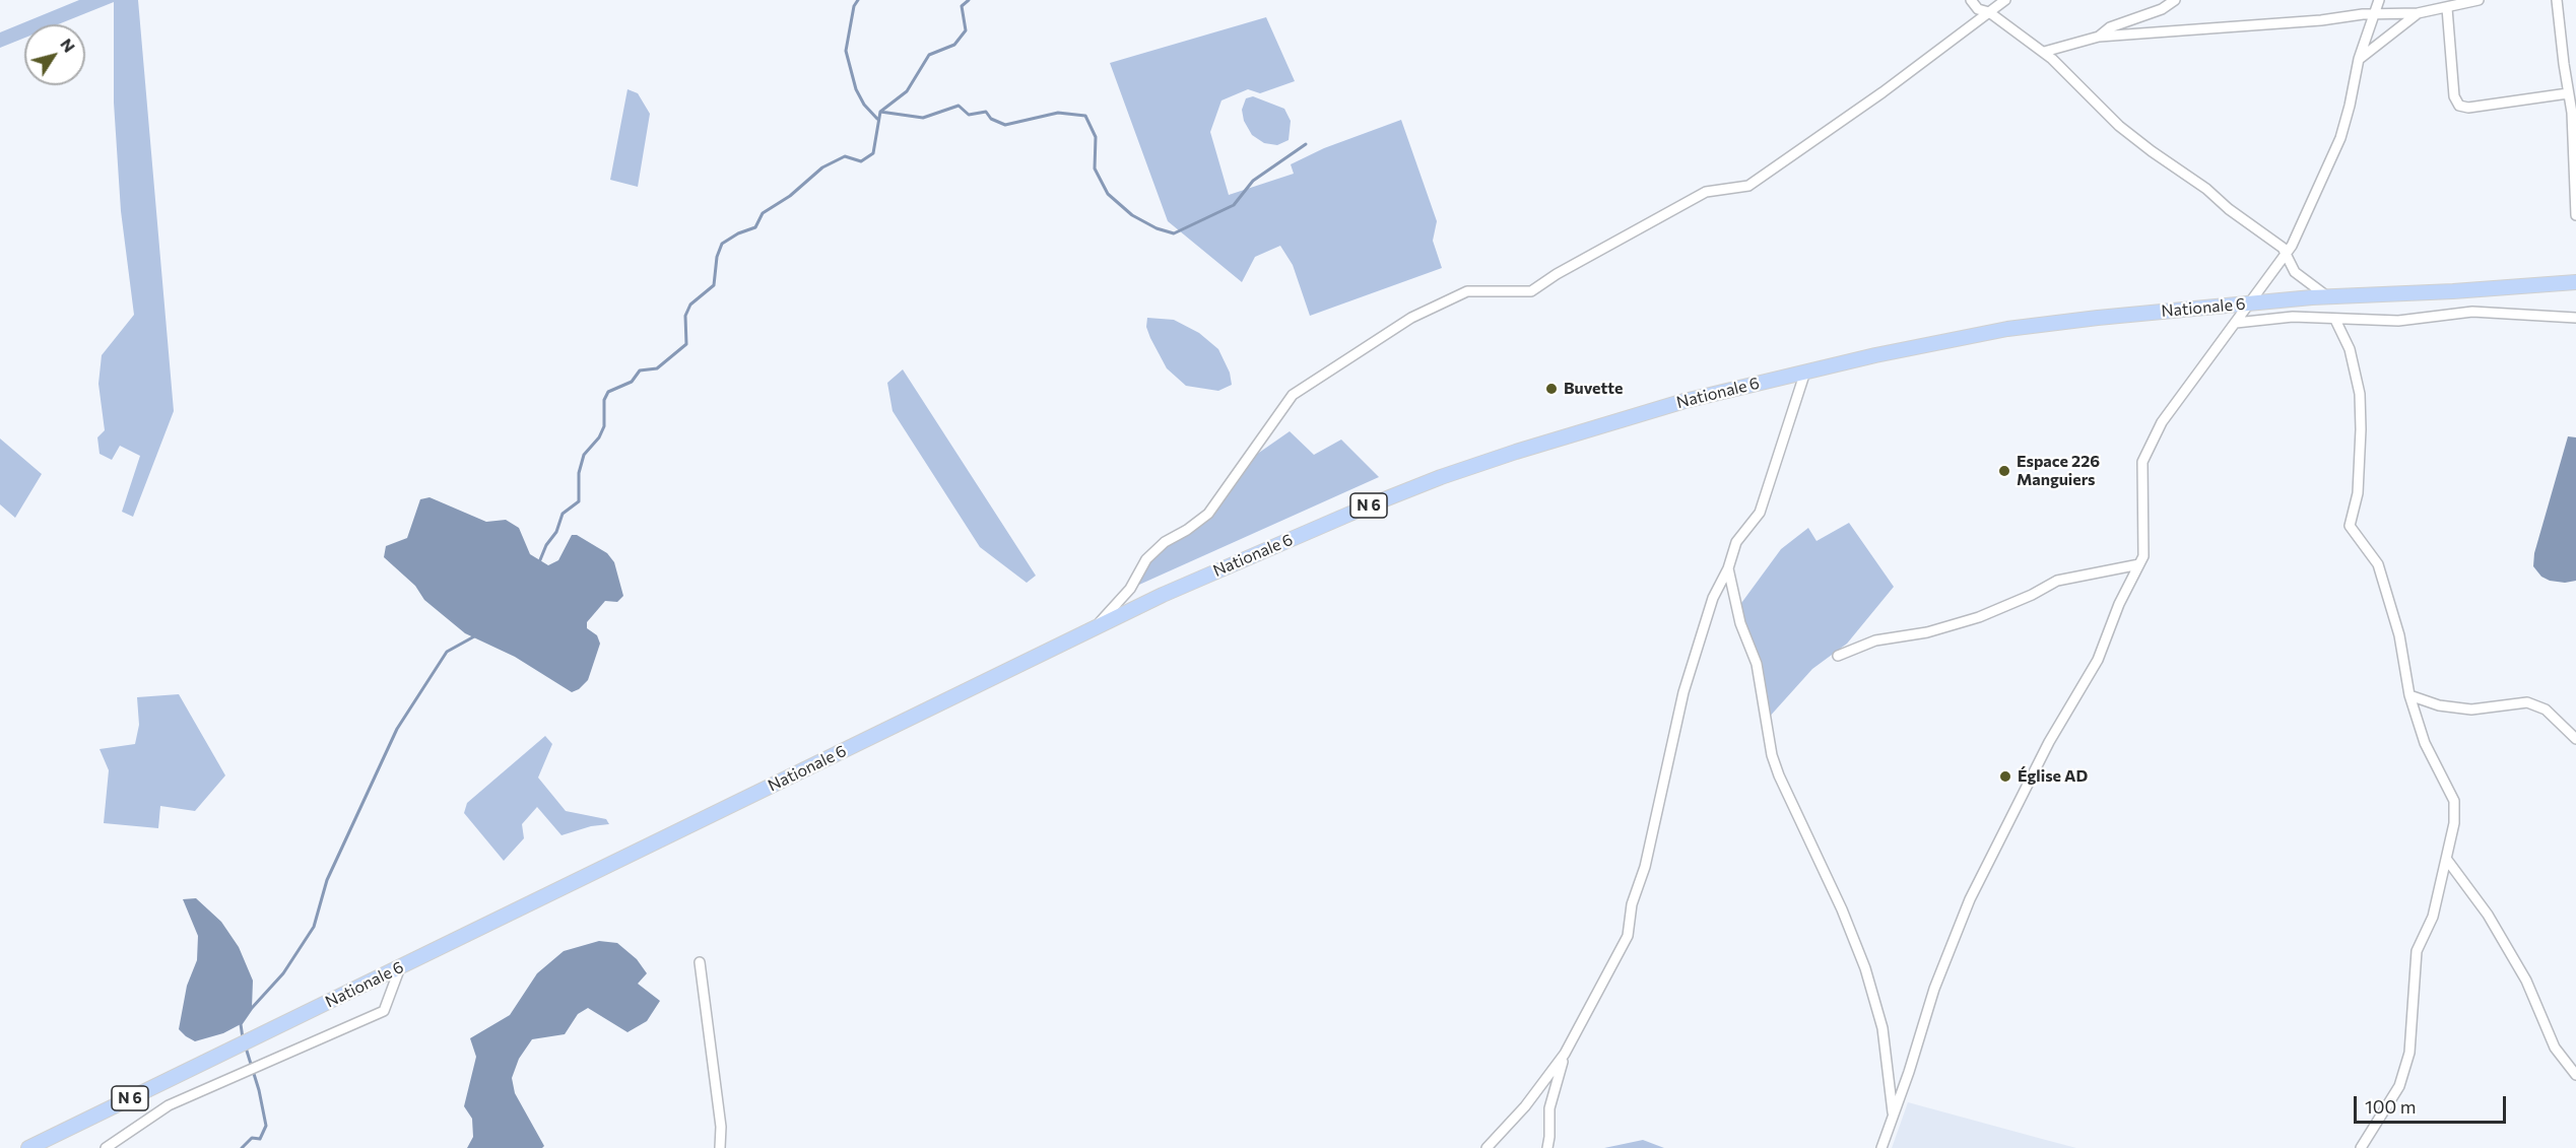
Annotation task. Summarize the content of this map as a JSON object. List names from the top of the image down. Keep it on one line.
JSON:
{"streets":{"main road":["Nationale 6","N 6"]},"places":["Buvette","Espace 226 Manguiers","Église AD"],"scale_bar":"100 m","north":"top right"}
